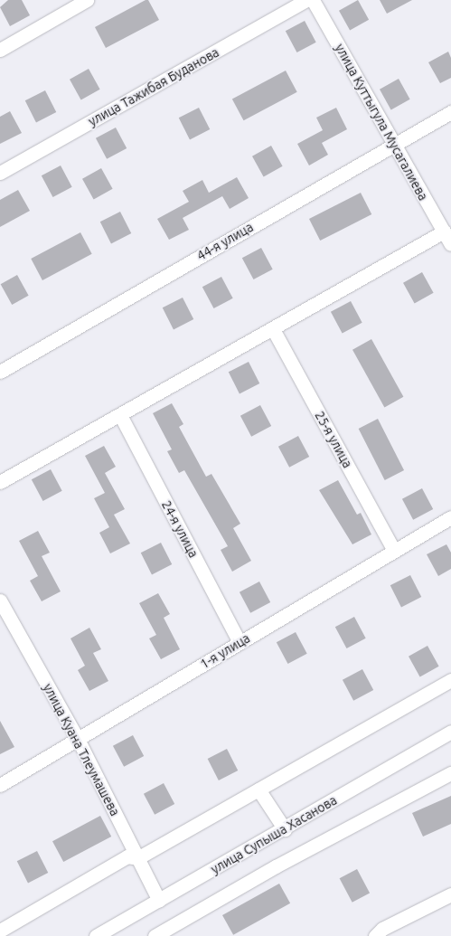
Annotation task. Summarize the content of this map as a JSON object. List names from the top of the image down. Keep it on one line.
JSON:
{"streets":{"street":["улица Тажибая Буданова","улица Куттыгула Мусагалиева","44-я улица","25-я улица","24-я улица","1-я улица","улица Куана Тлеумашева","улица Супыша Хасанова"]},"crossings":[["улица Куттыгула Мусагалиева","44-я улица"],["25-я улица","1-я улица"],["24-я улица","1-я улица"],["1-я улица","улица Куана Тлеумашева"],["улица Куана Тлеумашева","улица Супыша Хасанова"]]}
